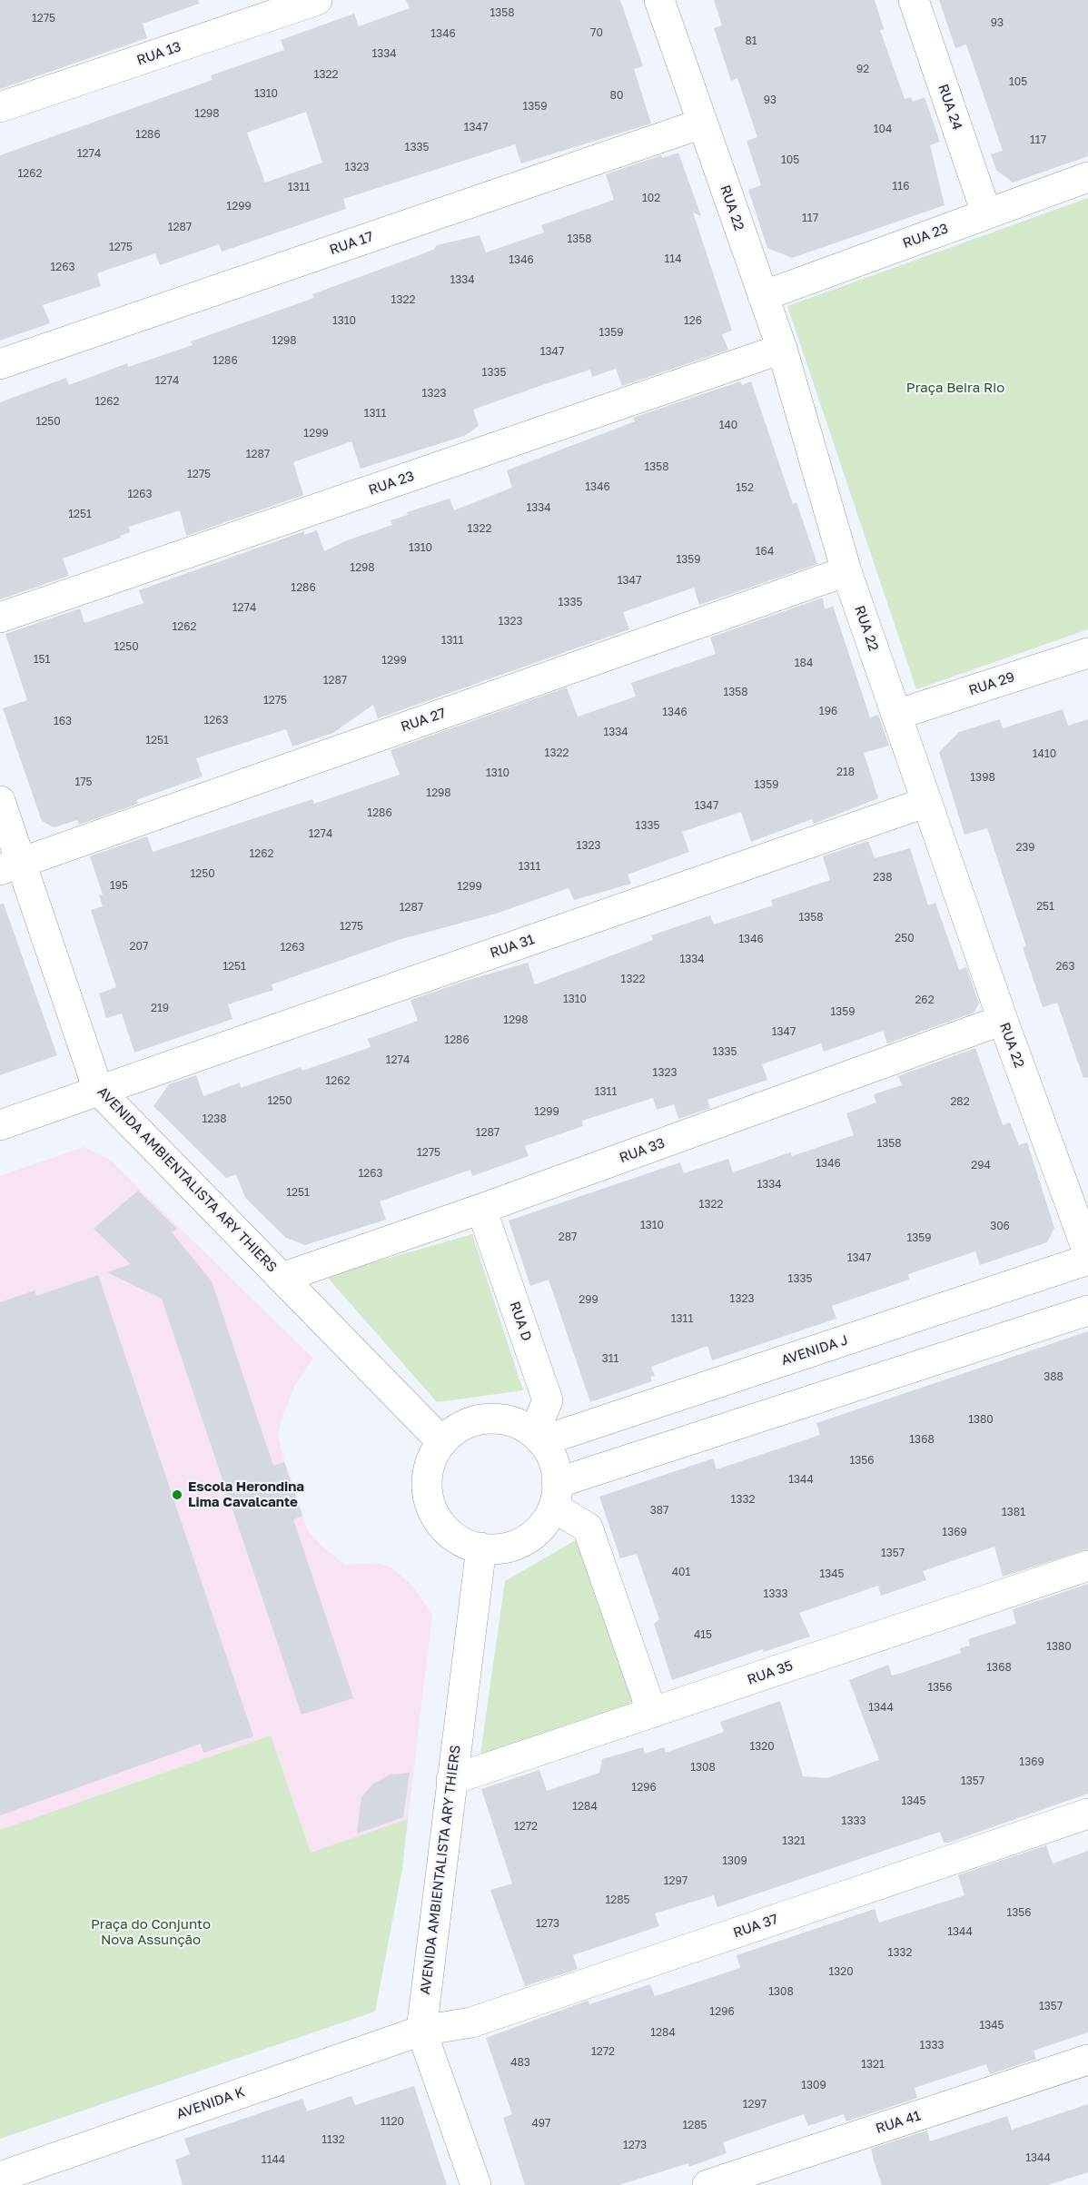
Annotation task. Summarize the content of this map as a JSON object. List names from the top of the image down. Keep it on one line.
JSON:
{"streets":{"street":["RUA 13","RUA 24","RUA 22","RUA 23","RUA 17","RUA 29","RUA 27","RUA 31","RUA 33","AVENIDA AMBIENTALISTA ARY THIERS","RUA D","AVENIDA J","RUA 35","RUA 37","AVENIDA K","RUA 41"]},"crossings":[["RUA 24","RUA 23"],["RUA 22","RUA 23"],["RUA 22","RUA 17"],["RUA 22","RUA 29"],["RUA 22","RUA 27"],["RUA 22","RUA 31"],["RUA 22","RUA 33"],["RUA 27","AVENIDA AMBIENTALISTA ARY THIERS"],["RUA 31","AVENIDA AMBIENTALISTA ARY THIERS"],["RUA 33","AVENIDA AMBIENTALISTA ARY THIERS"],["RUA 33","RUA D"],["AVENIDA AMBIENTALISTA ARY THIERS","RUA D"],["AVENIDA AMBIENTALISTA ARY THIERS","AVENIDA J"],["AVENIDA AMBIENTALISTA ARY THIERS","RUA 35"],["AVENIDA AMBIENTALISTA ARY THIERS","RUA 37"],["AVENIDA AMBIENTALISTA ARY THIERS","AVENIDA K"],["RUA D","AVENIDA J"],["RUA 37","AVENIDA K"]],"parks":["Praça Beira Rio","Praça do Conjunto Nova Assunção"],"places":["Escola Herondina Lima Cavalcante"],"house_numbers":["1358","1275","93","70","1346","81","1334","92","1322","105","1310","80","93","1359","1298","1347","104","1286","117","1335","1274","105","1323","1262","116","1311","102","1299","117","1287","1358","1275","114","1346","1263","1334","1322","1310","126","1359","1298","1347","1286","1335","1274","1323","1262","1311","1250","140","1299","1287","1358","1275","1346","152","1263","1334","1251","1322","1310","164","1359","1298","1347","1286","1335","1274","1323","1262","1311","1250","151","1299","184","1287","1358","1275","196","1346","1263","163","1334","1251","1322","1410","218","1310","1398","175","1359","1298","1347","1286","1335","1274","1323","239","1262","1311","1250","238","195","1299","251","1287","1358","1275","250","1346","207","1263","1334","1251","263","1322","1310","262","219","1359","1298","1347","1286","1335","1274","1323","1262","1311","1250","282","1299","1238","1287","1358","1275","1346","294","1263","1334","1251","1322","1310","306","287","1359","1347","1335","1323","299","1311","311","388","1380","1368","1356","1344","1332","387","1381","1369","1357","401","1345","1333","415","1380","1368","1356","1344","1320","1369","1308","1357","1296","1345","1284","1333","1272","1321","1309","1297","1285","1356","1273","1344","1332","1320","1308","1357","1296","1345","1284","1333","1272","483","1321","1309","1297","1120","497","1285","1132","1273","1344","1144"]}
